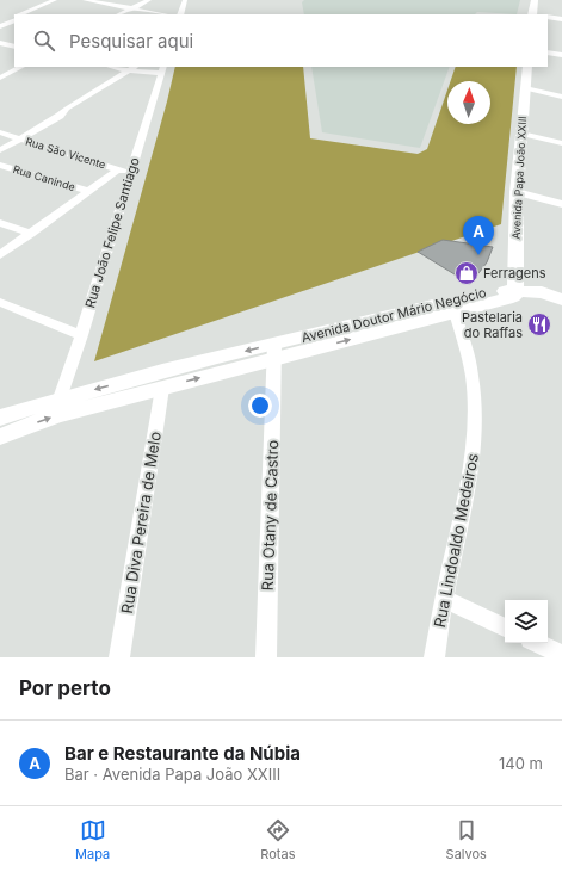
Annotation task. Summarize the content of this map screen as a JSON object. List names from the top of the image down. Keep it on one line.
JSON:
{"streets":{"main road":["Avenida Papa João XXIII","Avenida Doutor Mário Negócio"],"street":["Rua São Vicente","Rua Caninde","Rua João Felipe Santiago","Rua Otany de Castro","Rua Diva Pereira de Melo","Rua Lindoaldo Medeiros"]},"crossings":[["Rua São Vicente","Rua João Felipe Santiago"],["Rua Caninde","Rua João Felipe Santiago"],["Avenida Papa João XXIII","Avenida Doutor Mário Negócio"],["Rua João Felipe Santiago","Avenida Doutor Mário Negócio"],["Avenida Doutor Mário Negócio","Rua Otany de Castro"],["Avenida Doutor Mário Negócio","Rua Diva Pereira de Melo"],["Avenida Doutor Mário Negócio","Rua Lindoaldo Medeiros"]],"places":{"shop":["Ferragens"],"restaurant":["Pastelaria do Raffas"]},"north":"top","page":{"search":"Pesquisar aqui","pins":"A","heading":"Por perto","list":[{"mark":"A","name":"Bar e Restaurante da Núbia","note":"Bar · Avenida Papa João XXIII","value":"140 m"}],"nav":["Mapa","Rotas","Salvos"]}}
